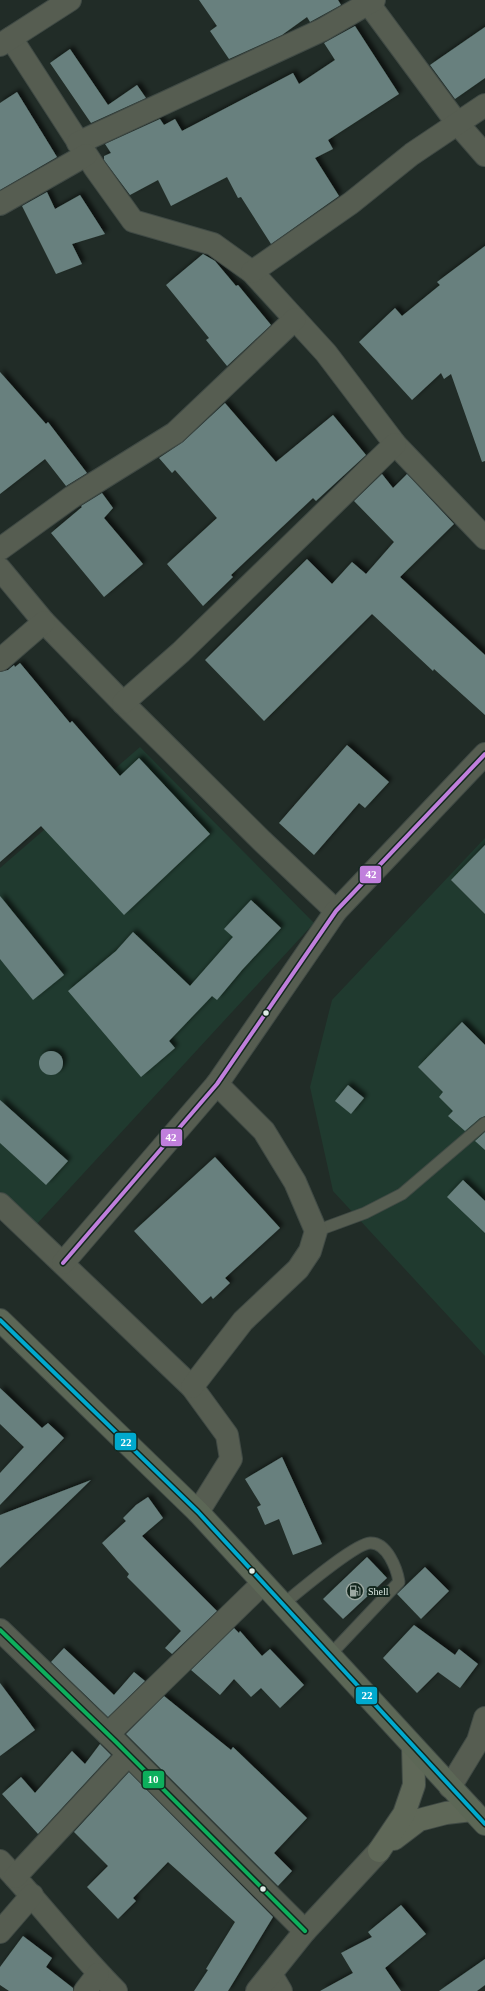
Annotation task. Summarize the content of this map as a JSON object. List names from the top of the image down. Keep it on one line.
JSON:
{"places":{"fuel station":["Shell"]},"lines":["transit line 42","transit line 22","transit line 10"]}
